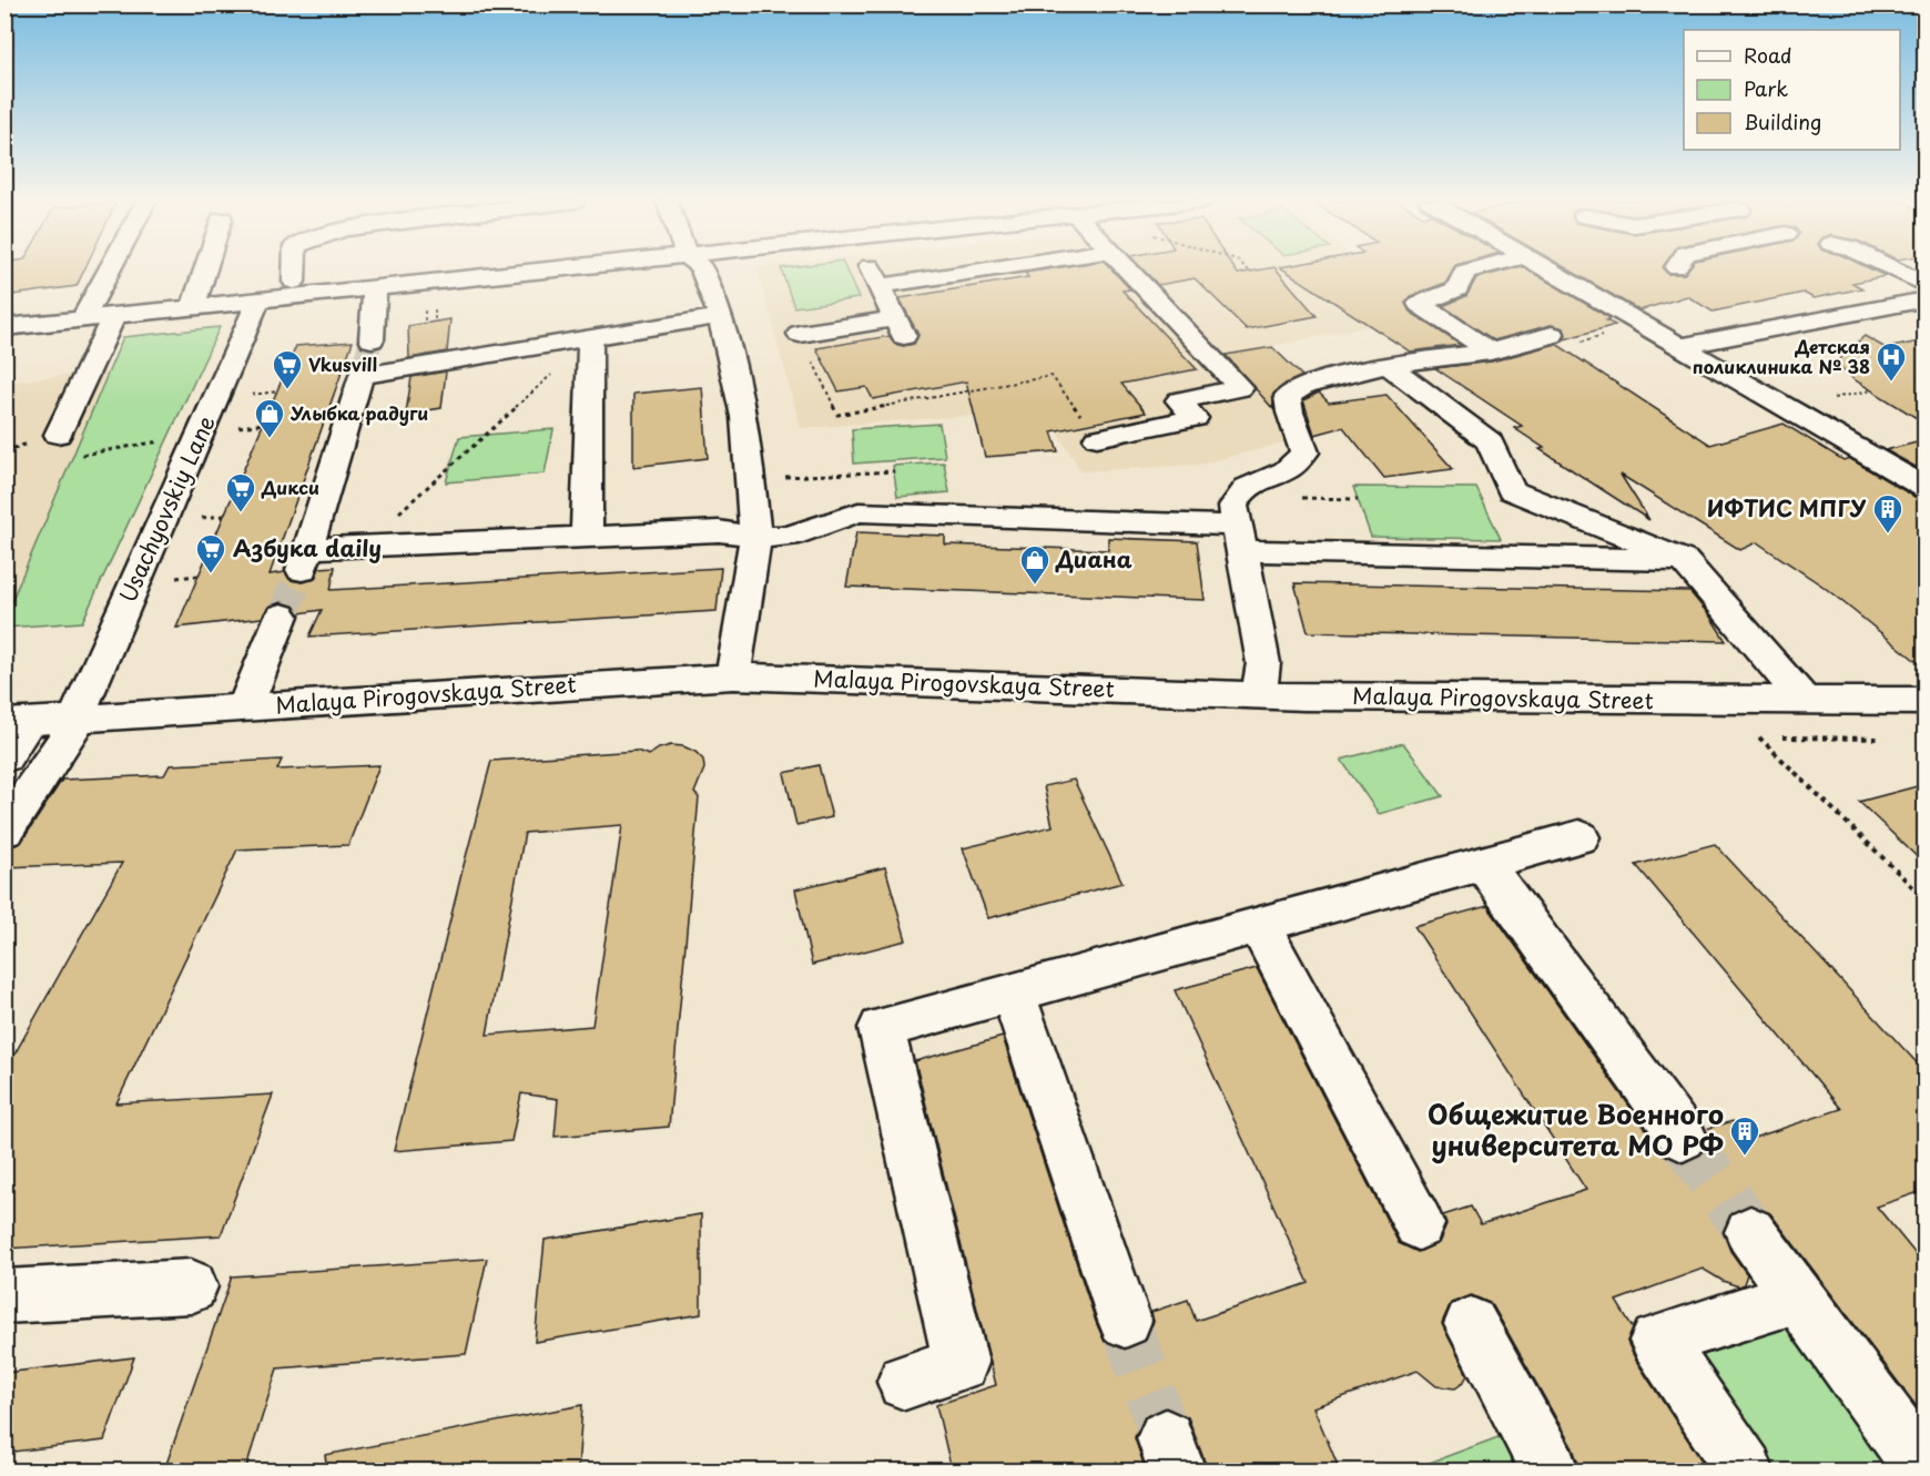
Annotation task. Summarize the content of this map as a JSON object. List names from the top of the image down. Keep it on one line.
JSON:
{"streets":{"street":["Usachyovskiy Lane","Malaya Pirogovskaya Street"]},"crossings":[["Usachyovskiy Lane","Malaya Pirogovskaya Street"]],"places":{"hospital":["Детская поликлиника № 38"],"supermarket":["Vkusvill","Дикси","Азбука daily"],"shop":["Улыбка радуги","Диана"],"building":["ИФТИС МПГУ","Общежитие Военного университета МО РФ"]},"legend":["Road","Park","Building"]}
